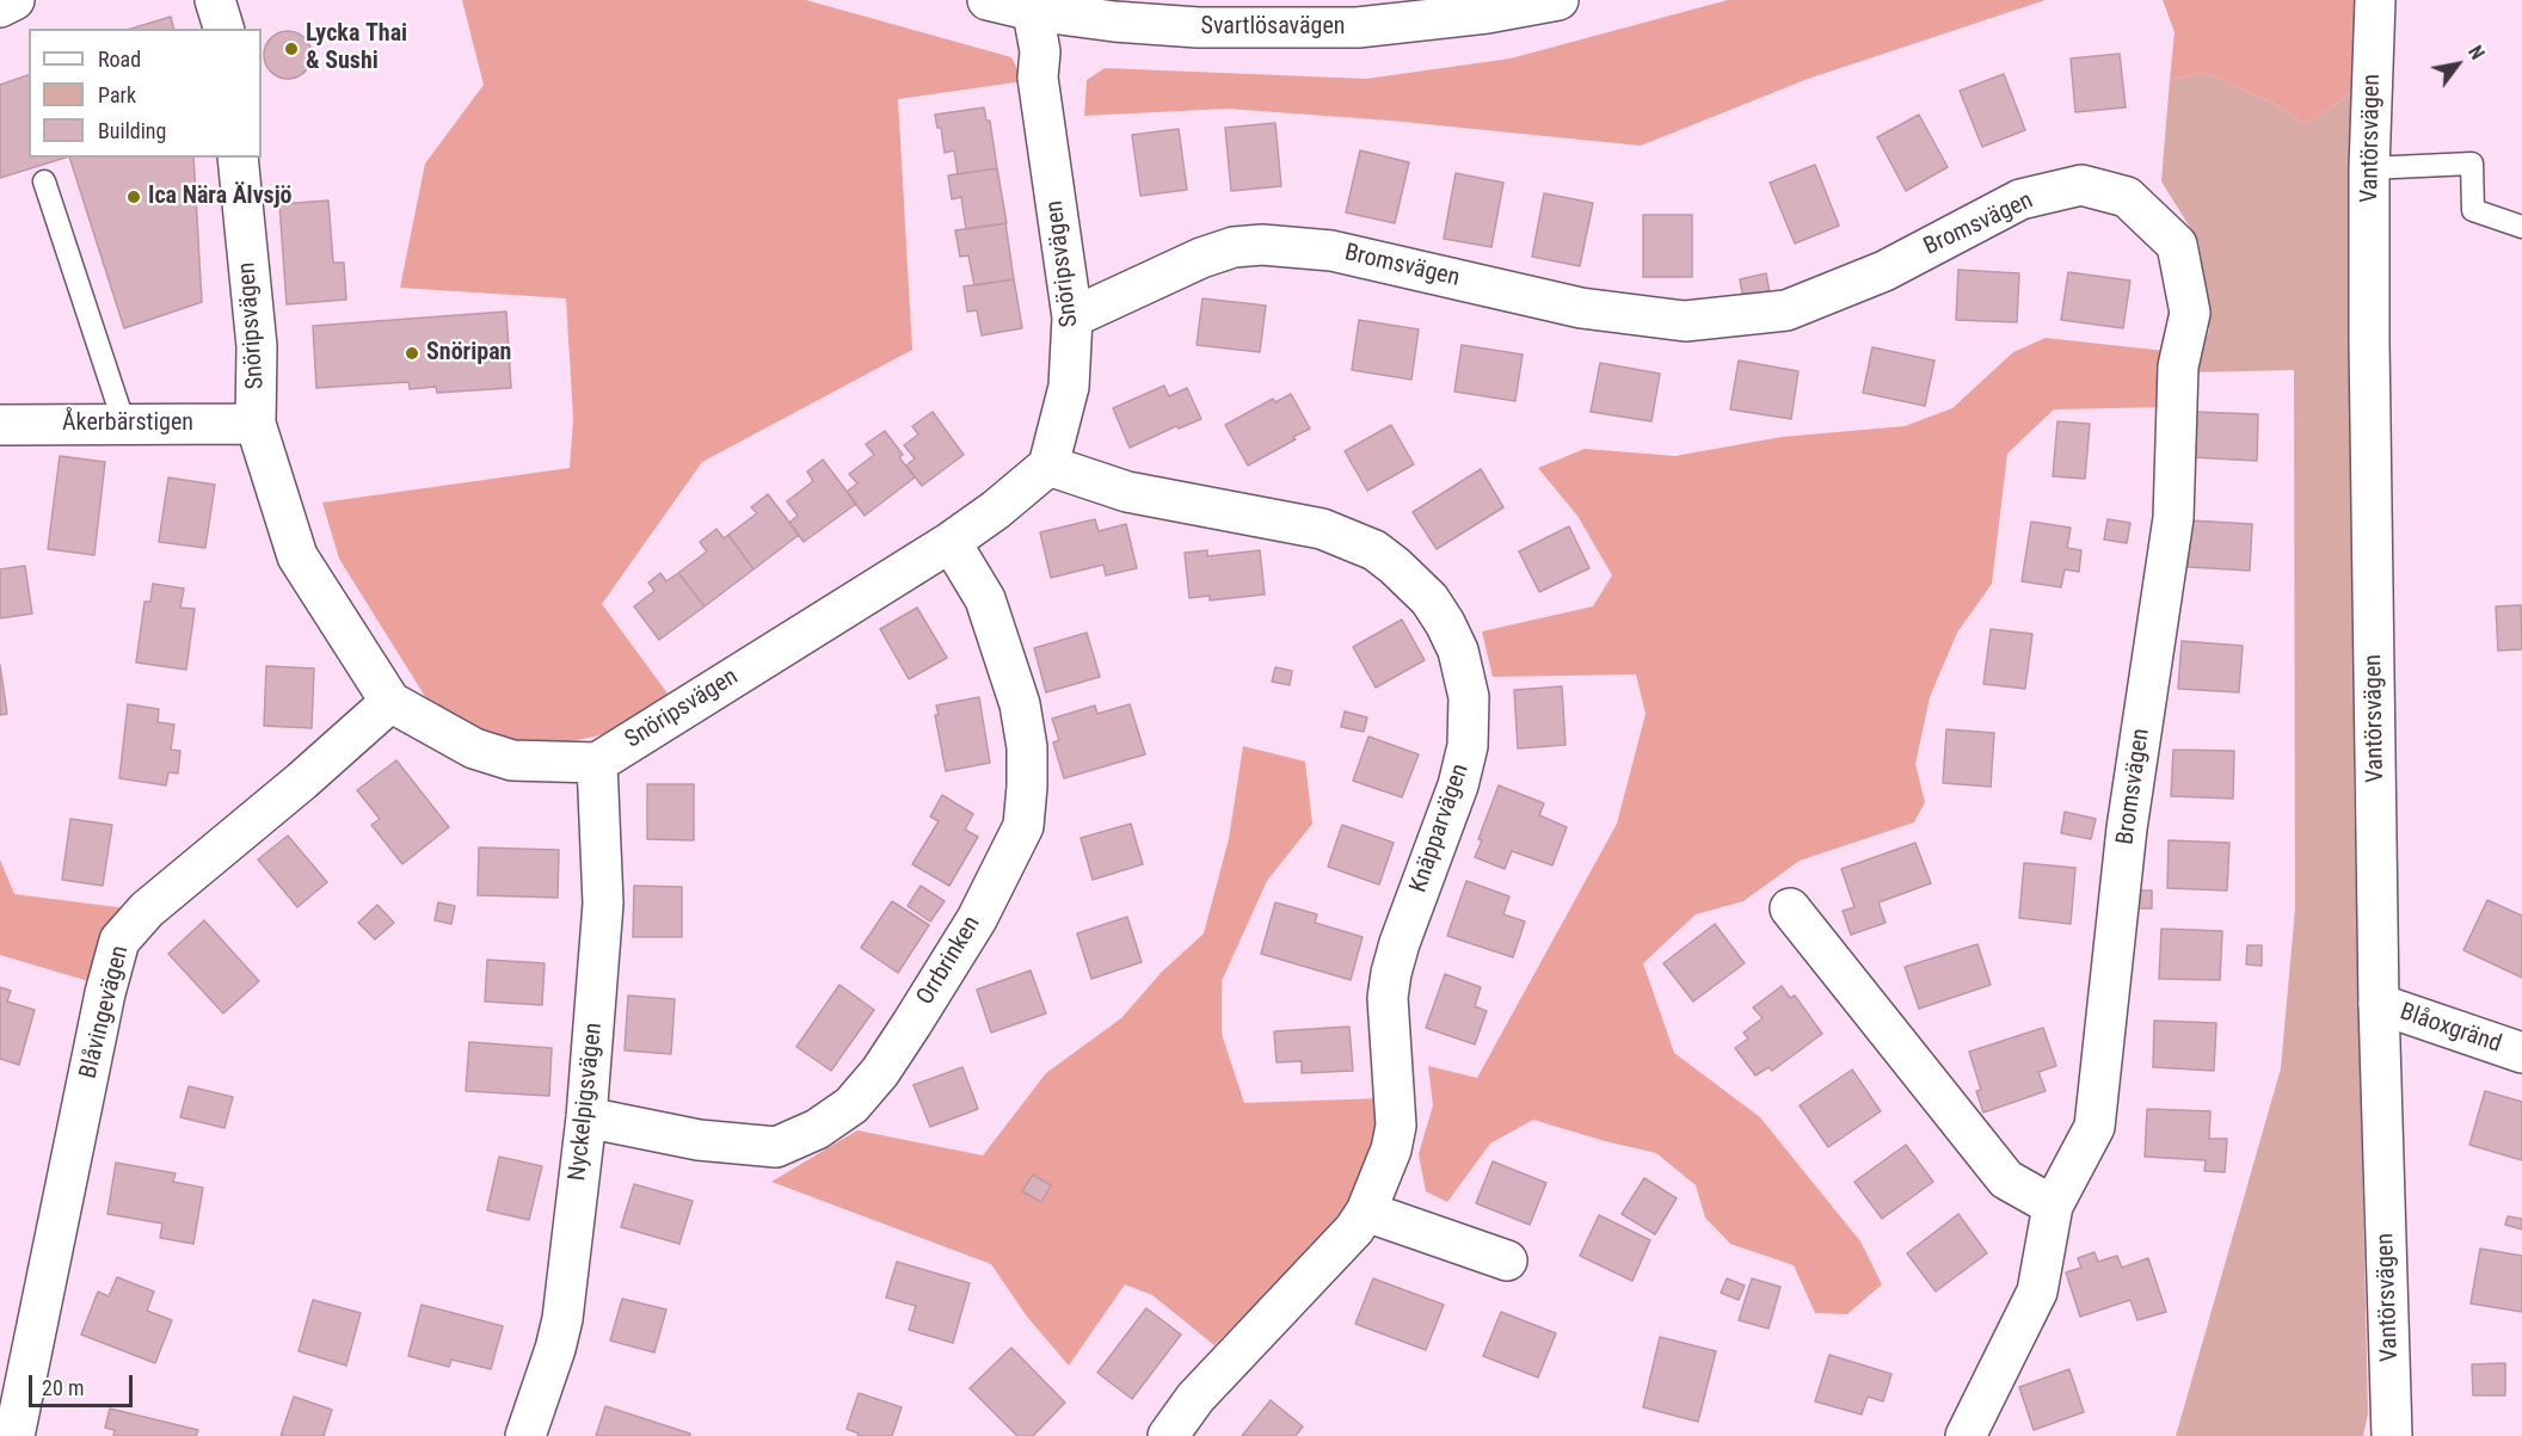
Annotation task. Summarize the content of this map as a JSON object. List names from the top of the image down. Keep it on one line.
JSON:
{"streets":{"street":["Svartlösavägen","Vantörsvägen","Bromsvägen","Snöripsvägen","Åkerbärstigen","Knäpparvägen","Orrbrinken","Blåvingevägen","Blåoxgränd","Nyckelpigsvägen"]},"crossings":[["Svartlösavägen","Snöripsvägen"],["Vantörsvägen","Blåoxgränd"],["Bromsvägen","Snöripsvägen"],["Snöripsvägen","Åkerbärstigen"],["Snöripsvägen","Knäpparvägen"],["Snöripsvägen","Orrbrinken"],["Snöripsvägen","Blåvingevägen"],["Snöripsvägen","Nyckelpigsvägen"],["Orrbrinken","Nyckelpigsvägen"]],"places":["Lycka Thai & Sushi","Ica Nära Älvsjö","Snöripan"],"legend":["Road","Park","Building"],"scale_bar":"20 m","north":"top right"}
